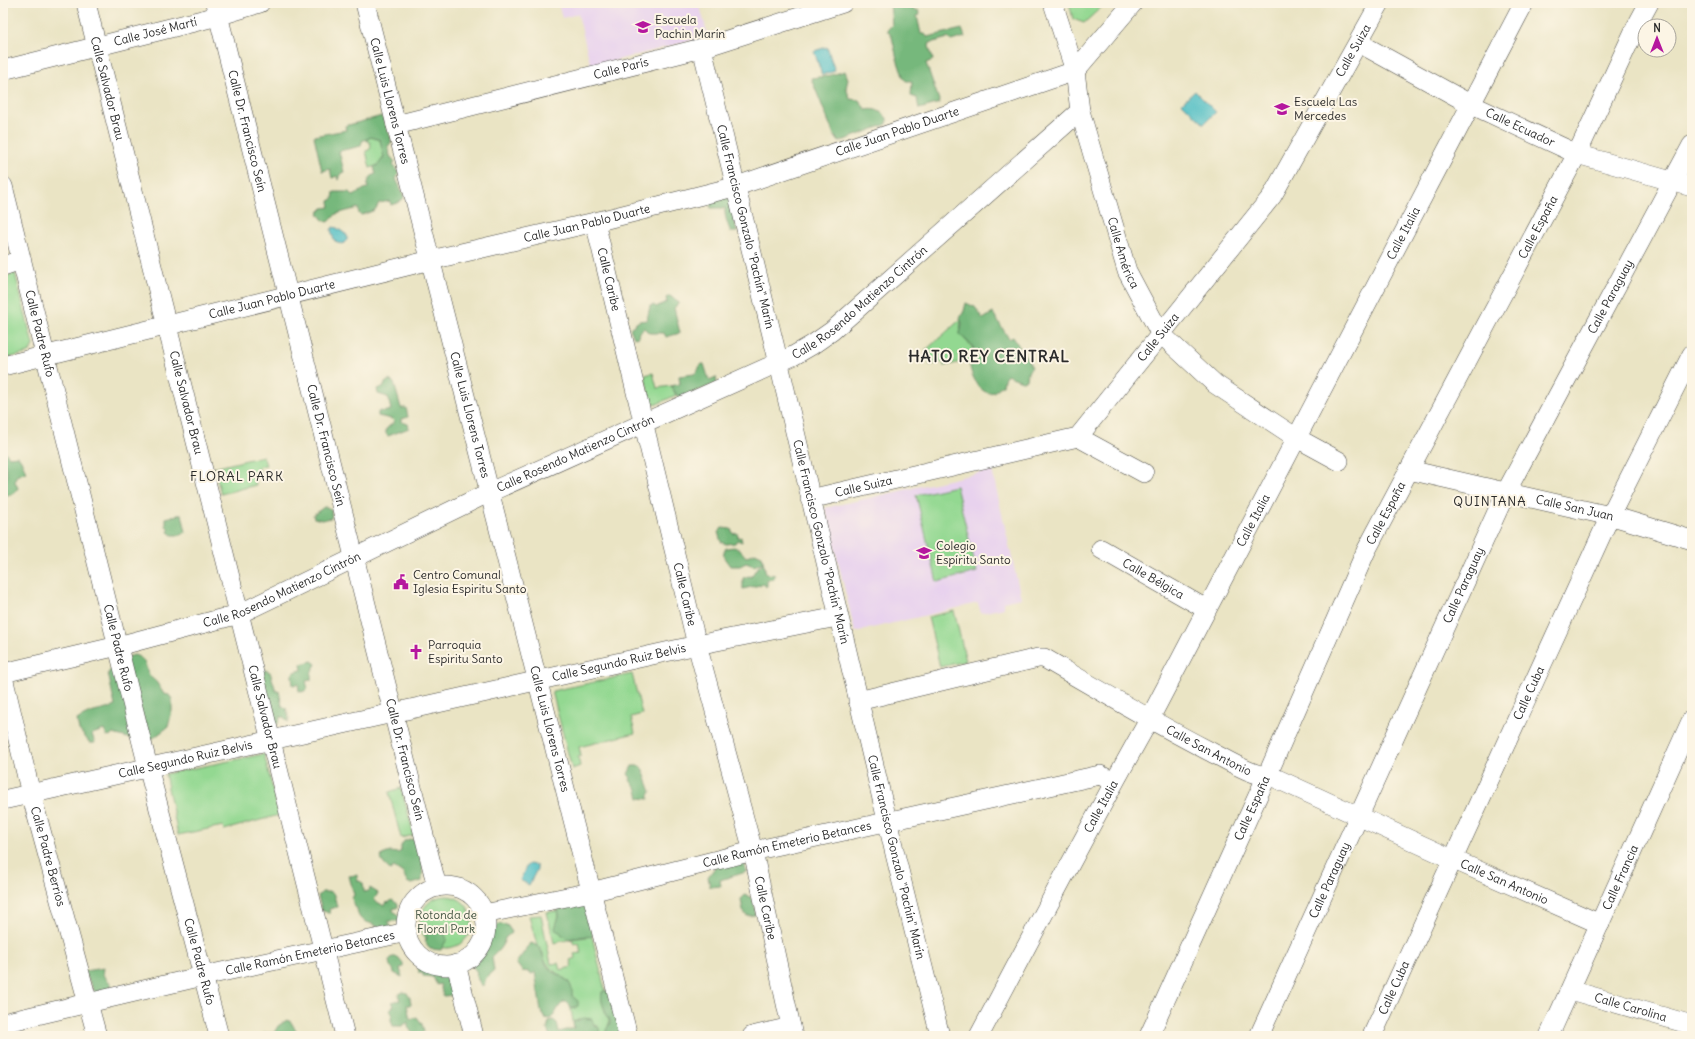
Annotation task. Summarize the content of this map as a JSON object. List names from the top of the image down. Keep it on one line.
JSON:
{"streets":{"street":["Calle José Martí","Calle Suiza","Calle París","Calle Salvador Brau","Calle Luis Llorens Torres","Calle Ecuador","Calle Dr. Francisco Seín","Calle Juan Pablo Duarte","Calle Francisco Gonzalo \"Pachín\" Marín","Calle España","Calle Italia","Calle América","Calle Caribe","Calle Paraguay","Calle Rosendo Matienzo Cintrón","Calle Padre Rufo","Calle San Juan","Calle Bélgica","Calle Segundo Ruiz Belvis","Calle Cuba","Calle San Antonio","Calle Ramón Emeterio Betances","Calle Padre Berríos","Calle Francia","Calle Carolina"]},"crossings":[["Calle José Martí","Calle Salvador Brau"],["Calle José Martí","Calle Dr. Francisco Seín"],["Calle Suiza","Calle Ecuador"],["Calle Suiza","Calle Francisco Gonzalo \"Pachín\" Marín"],["Calle Suiza","Calle América"],["Calle París","Calle Luis Llorens Torres"],["Calle París","Calle Francisco Gonzalo \"Pachín\" Marín"],["Calle Salvador Brau","Calle Juan Pablo Duarte"],["Calle Salvador Brau","Calle Rosendo Matienzo Cintrón"],["Calle Salvador Brau","Calle Segundo Ruiz Belvis"],["Calle Salvador Brau","Calle Ramón Emeterio Betances"],["Calle Luis Llorens Torres","Calle Juan Pablo Duarte"],["Calle Luis Llorens Torres","Calle Rosendo Matienzo Cintrón"],["Calle Luis Llorens Torres","Calle Segundo Ruiz Belvis"],["Calle Luis Llorens Torres","Calle Ramón Emeterio Betances"],["Calle Ecuador","Calle España"],["Calle Ecuador","Calle Italia"],["Calle Ecuador","Calle Paraguay"],["Calle Dr. Francisco Seín","Calle Juan Pablo Duarte"],["Calle Dr. Francisco Seín","Calle Rosendo Matienzo Cintrón"],["Calle Dr. Francisco Seín","Calle Segundo Ruiz Belvis"],["Calle Dr. Francisco Seín","Calle Ramón Emeterio Betances"],["Calle Juan Pablo Duarte","Calle Francisco Gonzalo \"Pachín\" Marín"],["Calle Juan Pablo Duarte","Calle América"],["Calle Juan Pablo Duarte","Calle Caribe"],["Calle Juan Pablo Duarte","Calle Padre Rufo"],["Calle Francisco Gonzalo \"Pachín\" Marín","Calle Rosendo Matienzo Cintrón"],["Calle Francisco Gonzalo \"Pachín\" Marín","Calle Segundo Ruiz Belvis"],["Calle Francisco Gonzalo \"Pachín\" Marín","Calle San Antonio"],["Calle Francisco Gonzalo \"Pachín\" Marín","Calle Ramón Emeterio Betances"],["Calle España","Calle San Juan"],["Calle España","Calle San Antonio"],["Calle Italia","Calle América"],["Calle Italia","Calle Bélgica"],["Calle Italia","Calle San Antonio"],["Calle Italia","Calle Ramón Emeterio Betances"],["Calle América","Calle Rosendo Matienzo Cintrón"],["Calle Caribe","Calle Rosendo Matienzo Cintrón"],["Calle Caribe","Calle Segundo Ruiz Belvis"],["Calle Caribe","Calle Ramón Emeterio Betances"],["Calle Paraguay","Calle San Juan"],["Calle Paraguay","Calle San Antonio"],["Calle Rosendo Matienzo Cintrón","Calle Padre Rufo"],["Calle Padre Rufo","Calle Segundo Ruiz Belvis"],["Calle Padre Rufo","Calle Ramón Emeterio Betances"],["Calle San Juan","Calle Cuba"],["Calle Segundo Ruiz Belvis","Calle Padre Berríos"],["Calle Cuba","Calle San Antonio"],["Calle San Antonio","Calle Francia"],["Calle Ramón Emeterio Betances","Calle Padre Berríos"],["Calle Francia","Calle Carolina"]],"districts":["HATO REY CENTRAL","FLORAL PARK","QUINTANA"],"parks":["Rotonda de Floral Park"],"places":{"school or university":["Escuela Pachin Marín","Escuela Las Mercedes","Colegio Espíritu Santo"],"public building":["Centro Comunal Iglesia Espiritu Santo"],"church":["Parroquia Espiritu Santo"]},"north":"top"}
